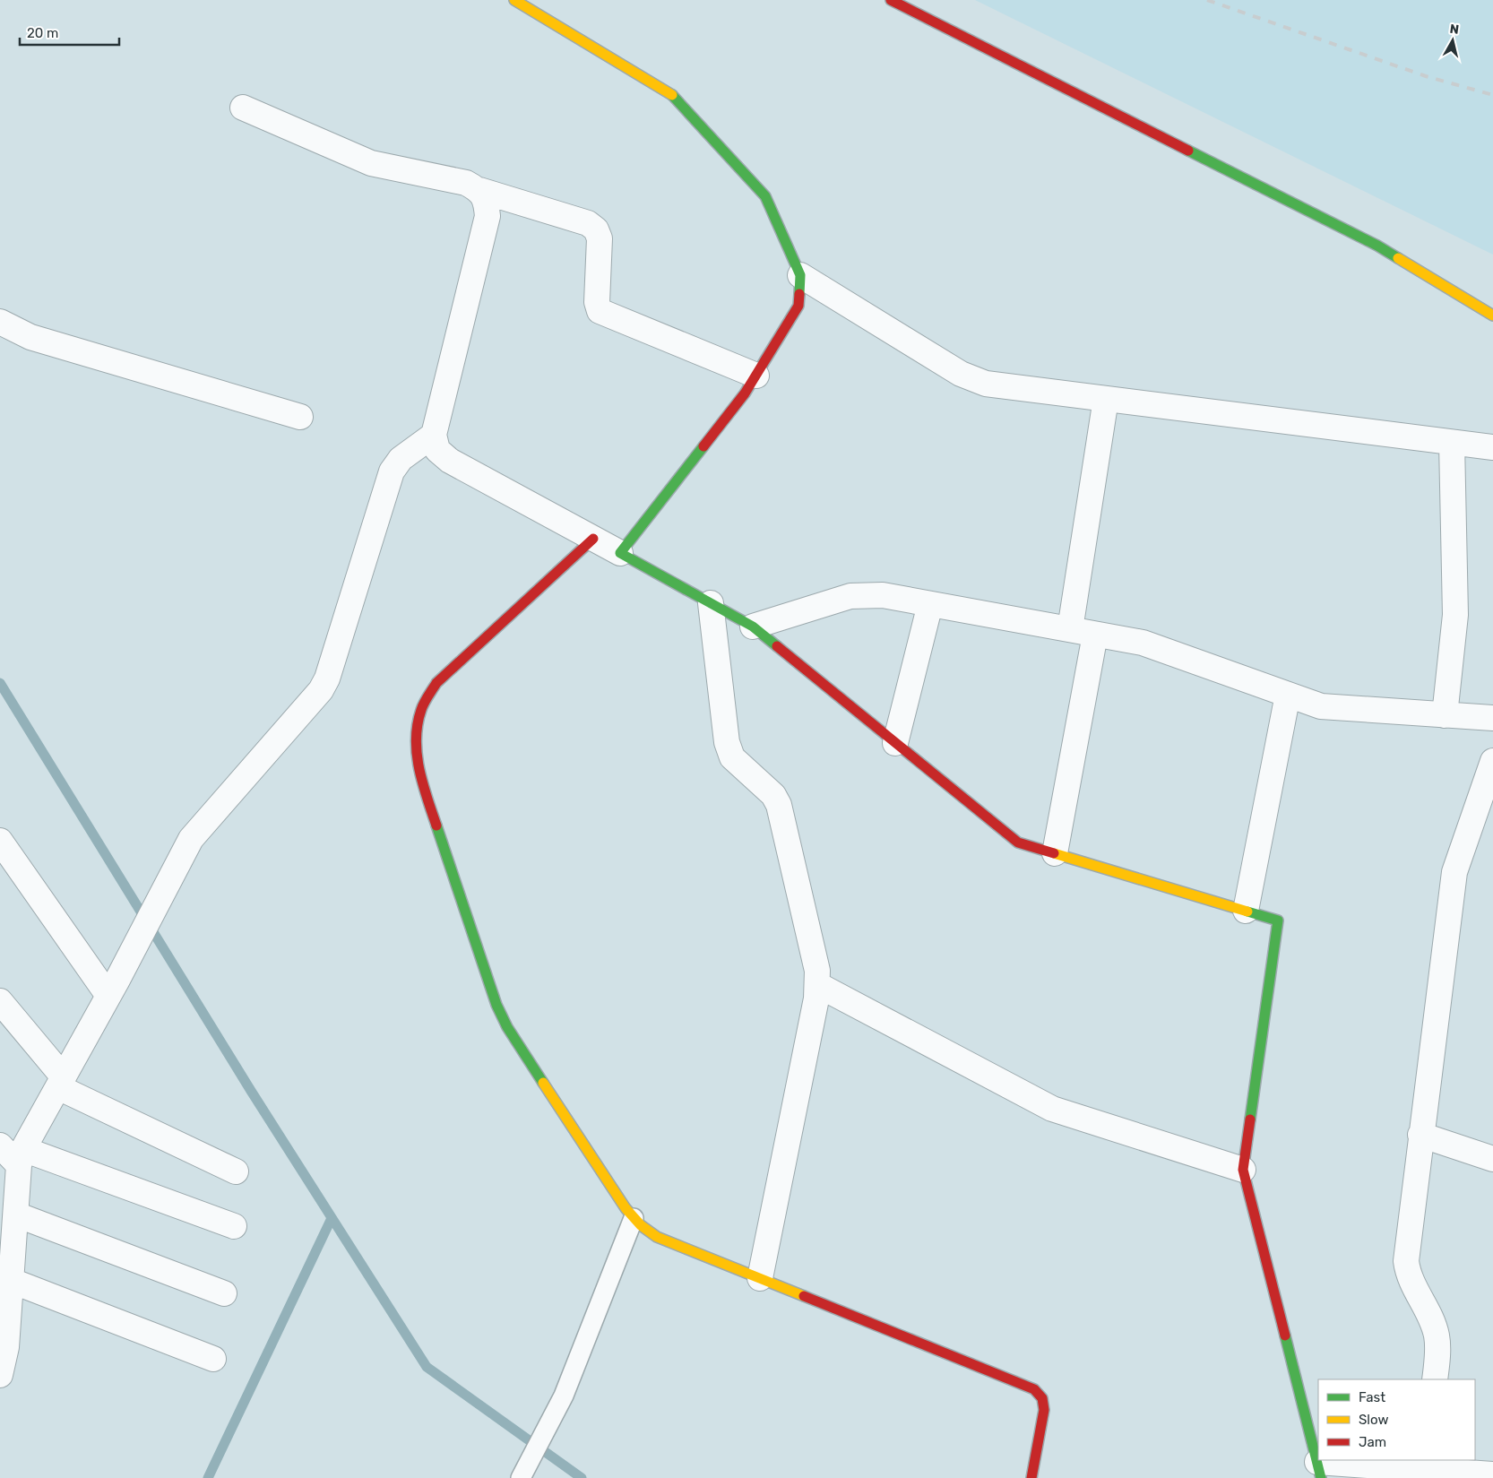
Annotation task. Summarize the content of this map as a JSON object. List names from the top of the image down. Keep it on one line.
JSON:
{"legend":["Fast","Slow","Jam"],"scale_bar":"20 m","north":"top"}
